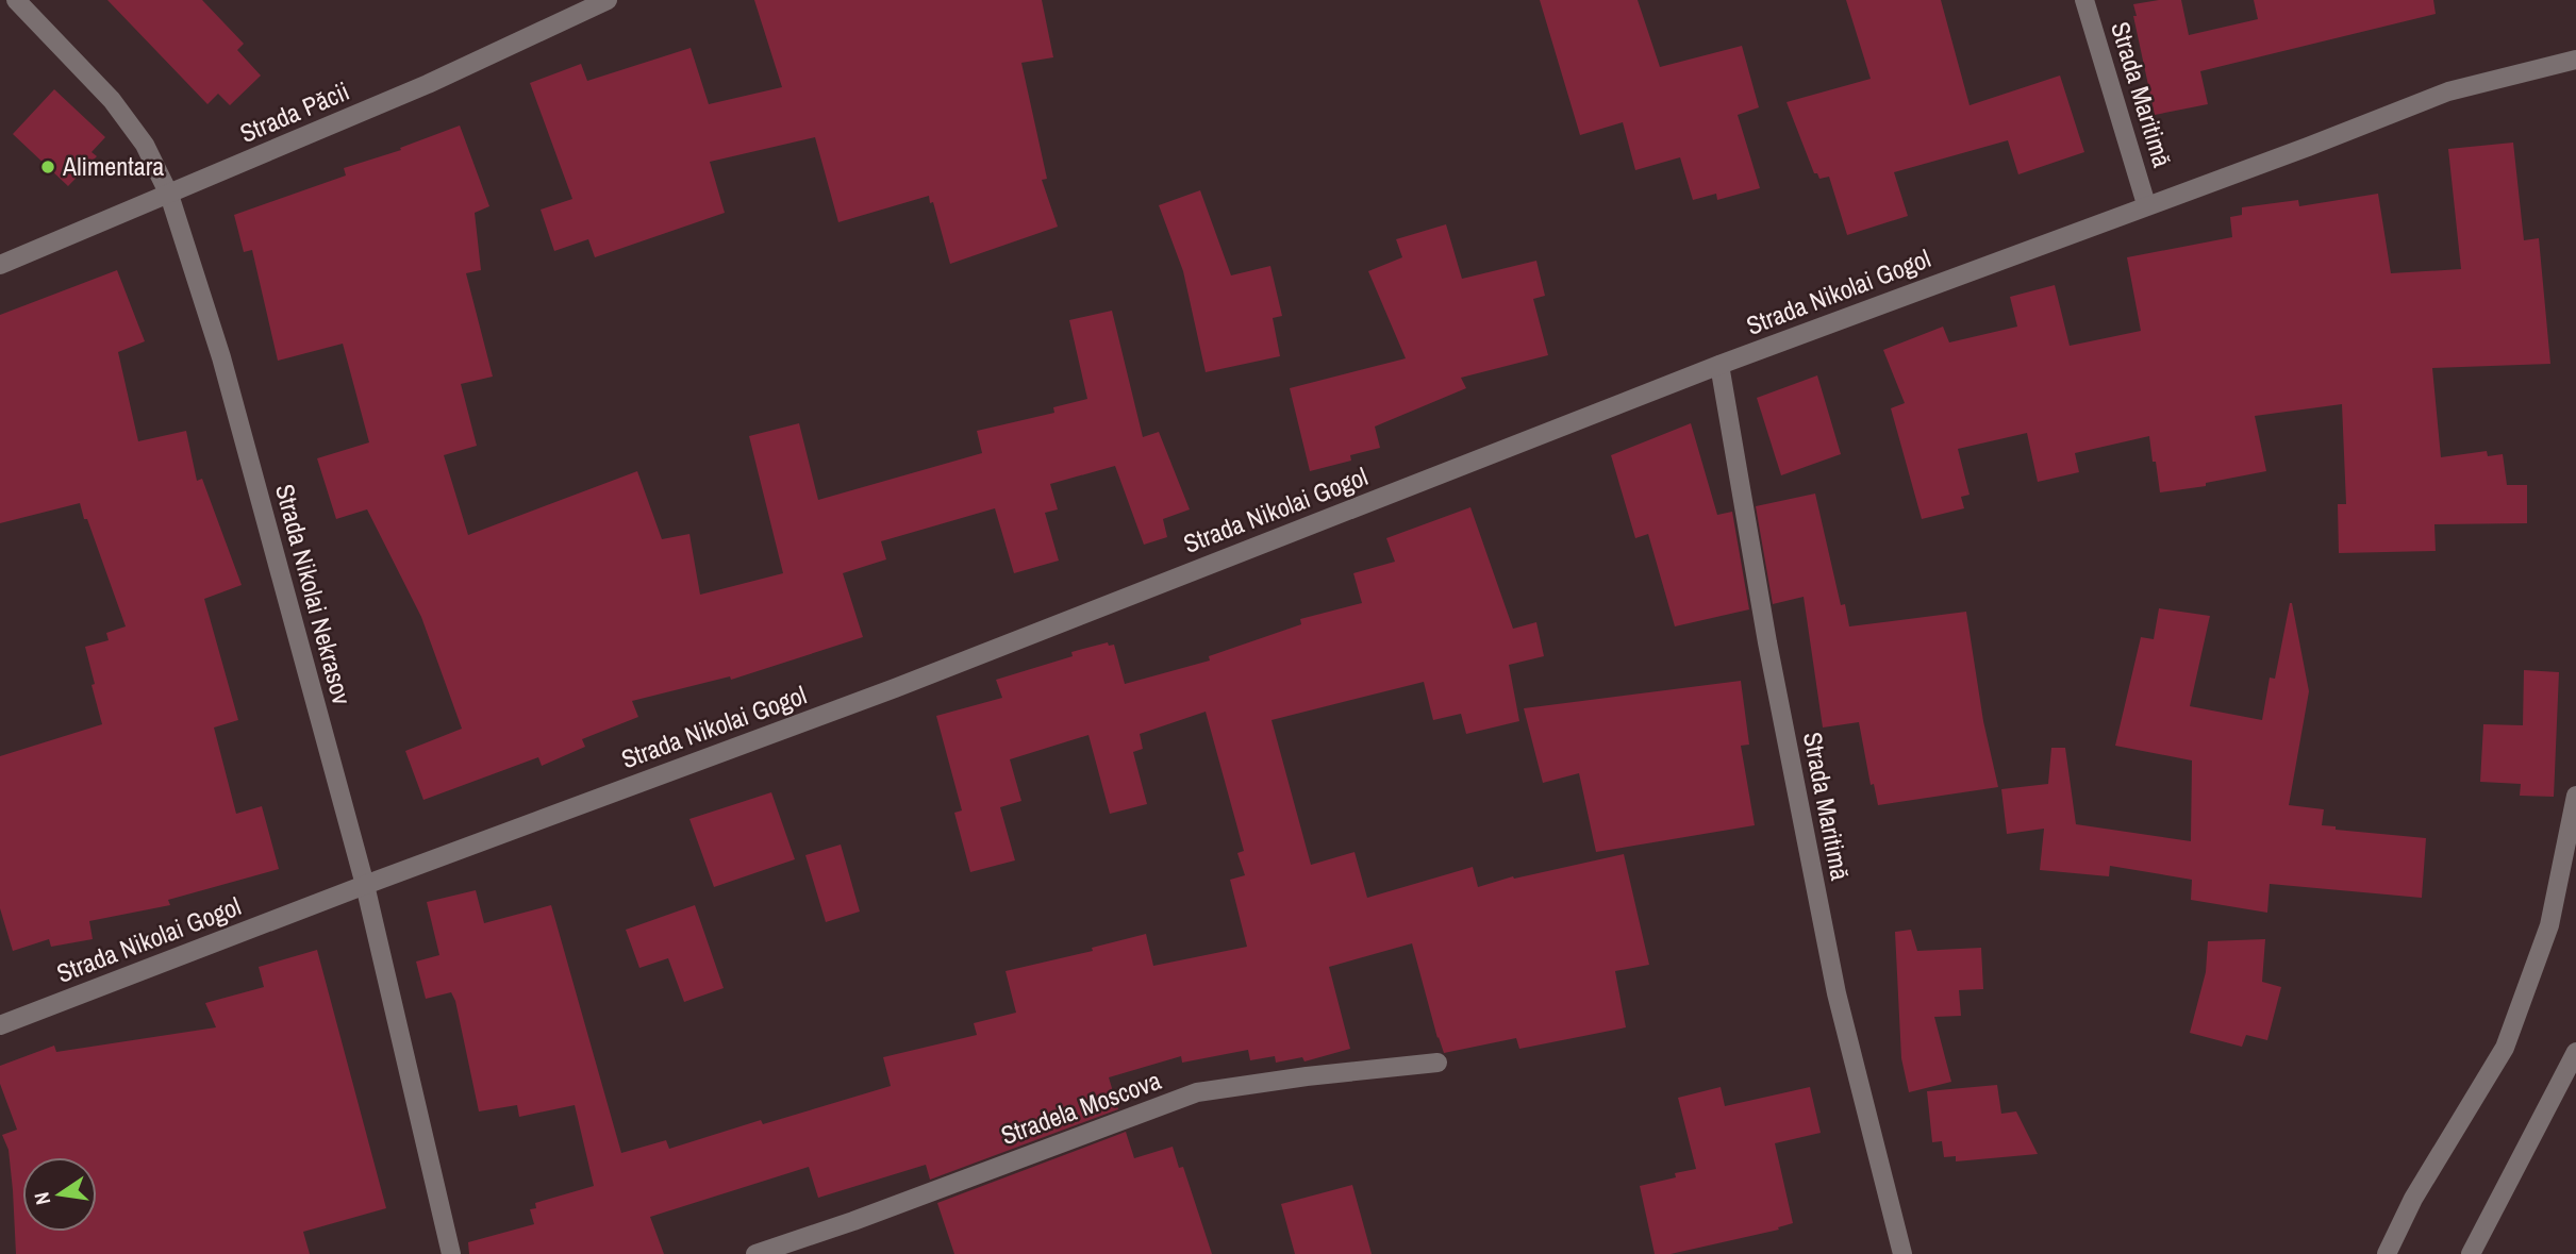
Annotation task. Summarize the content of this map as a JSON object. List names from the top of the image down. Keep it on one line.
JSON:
{"streets":{"street":["Strada Maritimă","Strada Păcii","Strada Nikolai Gogol","Strada Nikolai Nekrasov","Stradela Moscova"]},"crossings":[["Strada Maritimă","Strada Nikolai Gogol"],["Strada Păcii","Strada Nikolai Nekrasov"],["Strada Nikolai Gogol","Strada Nikolai Nekrasov"]],"places":["Alimentara"],"north":"left"}
